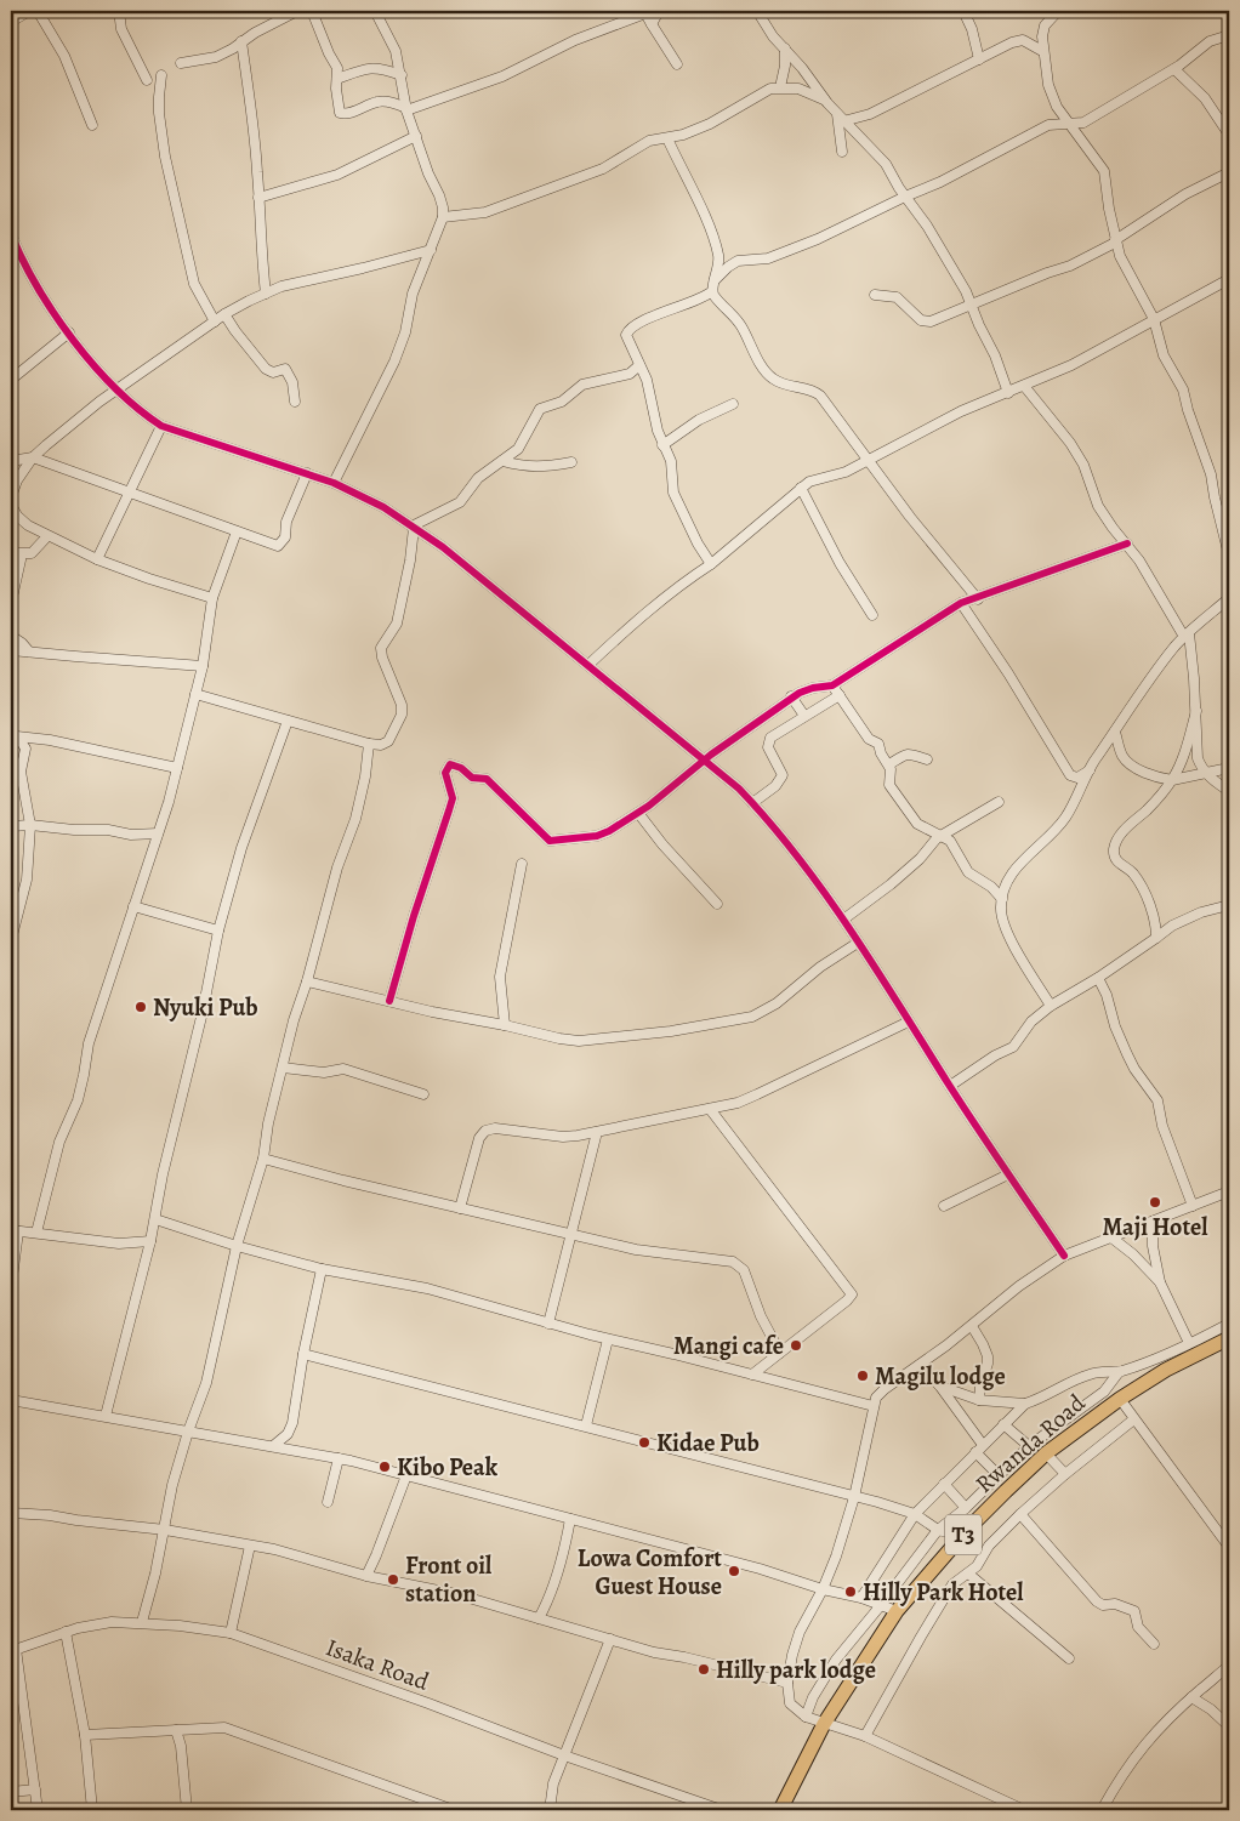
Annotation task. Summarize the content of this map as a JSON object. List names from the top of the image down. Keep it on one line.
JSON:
{"streets":{"highway":["Rwanda Road","T3"],"street":["Isaka Road"]},"places":["Nyuki Pub","Maji Hotel","Mangi cafe","Magilu lodge","Kidae Pub","Kibo Peak","Lowa Comfort Guest House","Front oil station","Hilly Park Hotel","Hilly park lodge"]}
